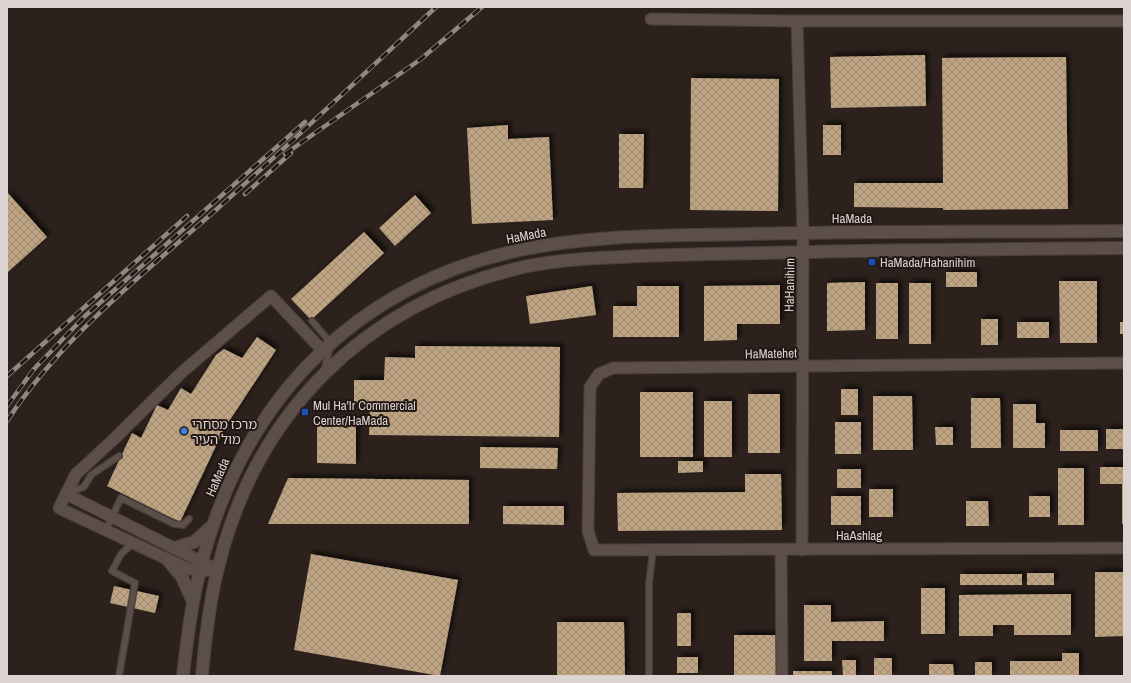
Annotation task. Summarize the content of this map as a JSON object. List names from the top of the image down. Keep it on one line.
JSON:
{"streets":{"street":["HaMada","HaHanihim","HaMatehet","HaAshlag"]},"crossings":[["HaMada","HaHanihim"],["HaHanihim","HaMatehet"],["HaHanihim","HaAshlag"],["HaMatehet","HaAshlag"]],"places":{"transit":["HaMada/Hahanihim","Mul Ha'Ir Commercial Center/HaMada"],"other":["מרכז מסחרי מול העיר"]}}
